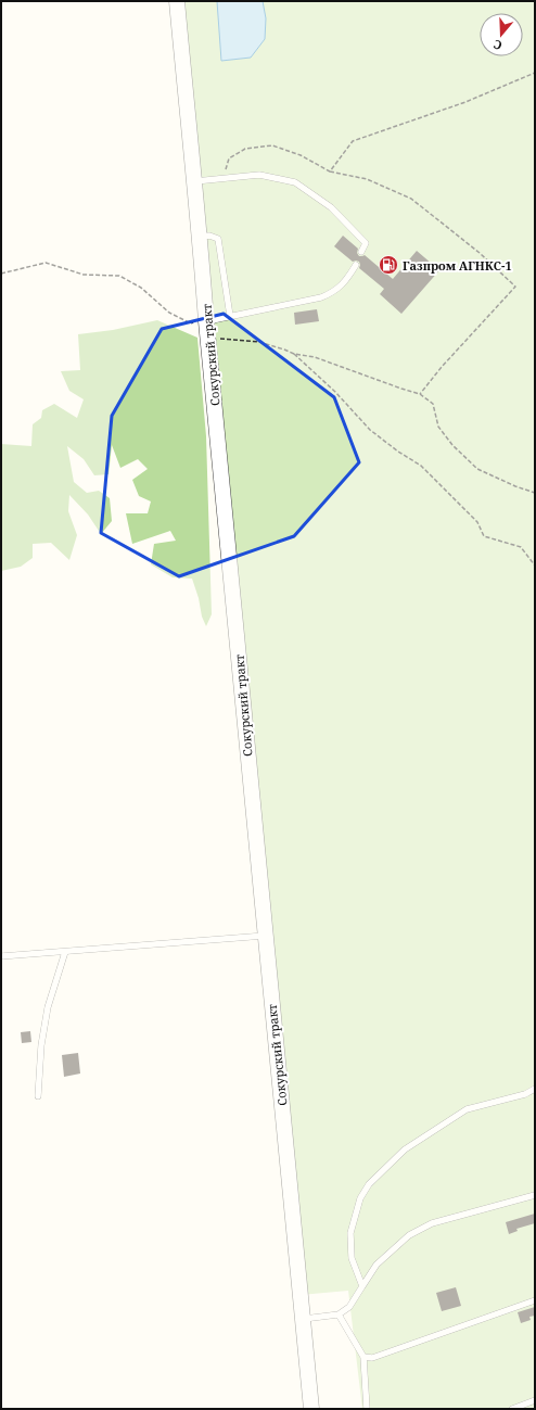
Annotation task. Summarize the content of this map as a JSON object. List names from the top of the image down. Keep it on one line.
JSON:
{"streets":{"street":["Сокурский тракт"]},"places":{"fuel station":["Газпром АГНКС-1"]},"north":"bottom"}
